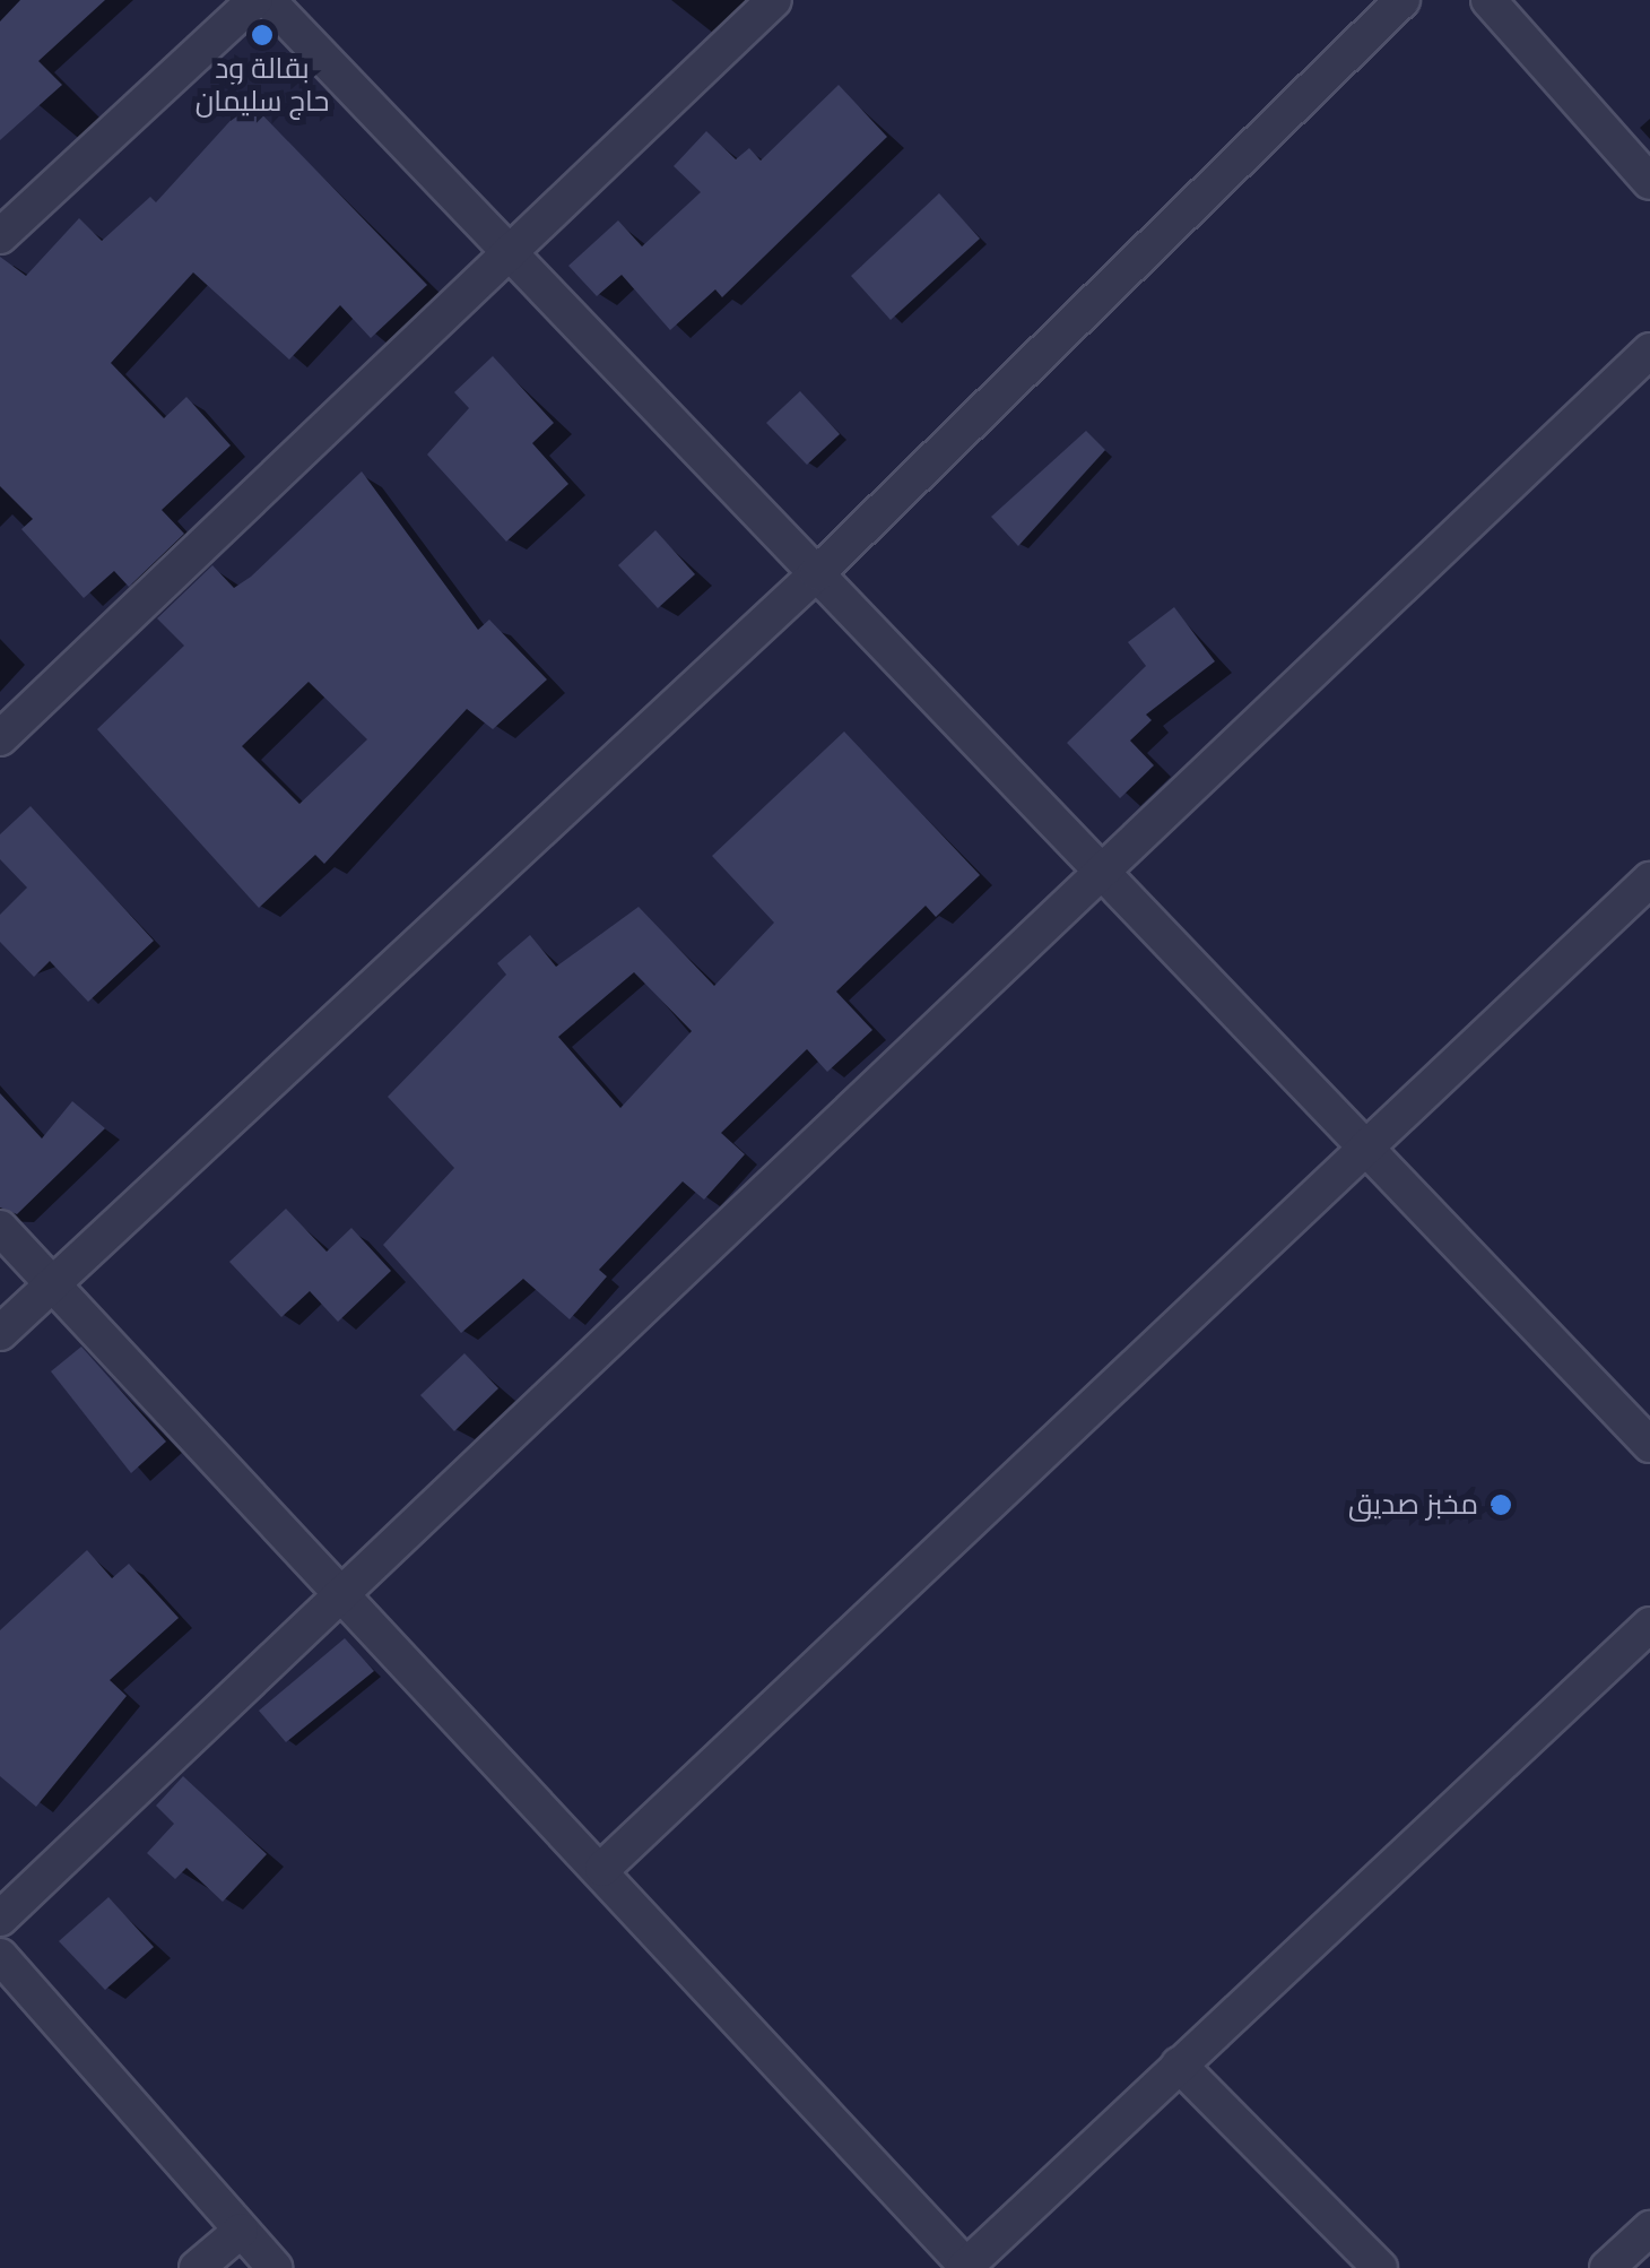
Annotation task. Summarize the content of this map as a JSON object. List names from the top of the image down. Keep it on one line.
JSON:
{"places":["بقالة ود حاج سليمان","مخبز صديق"]}
